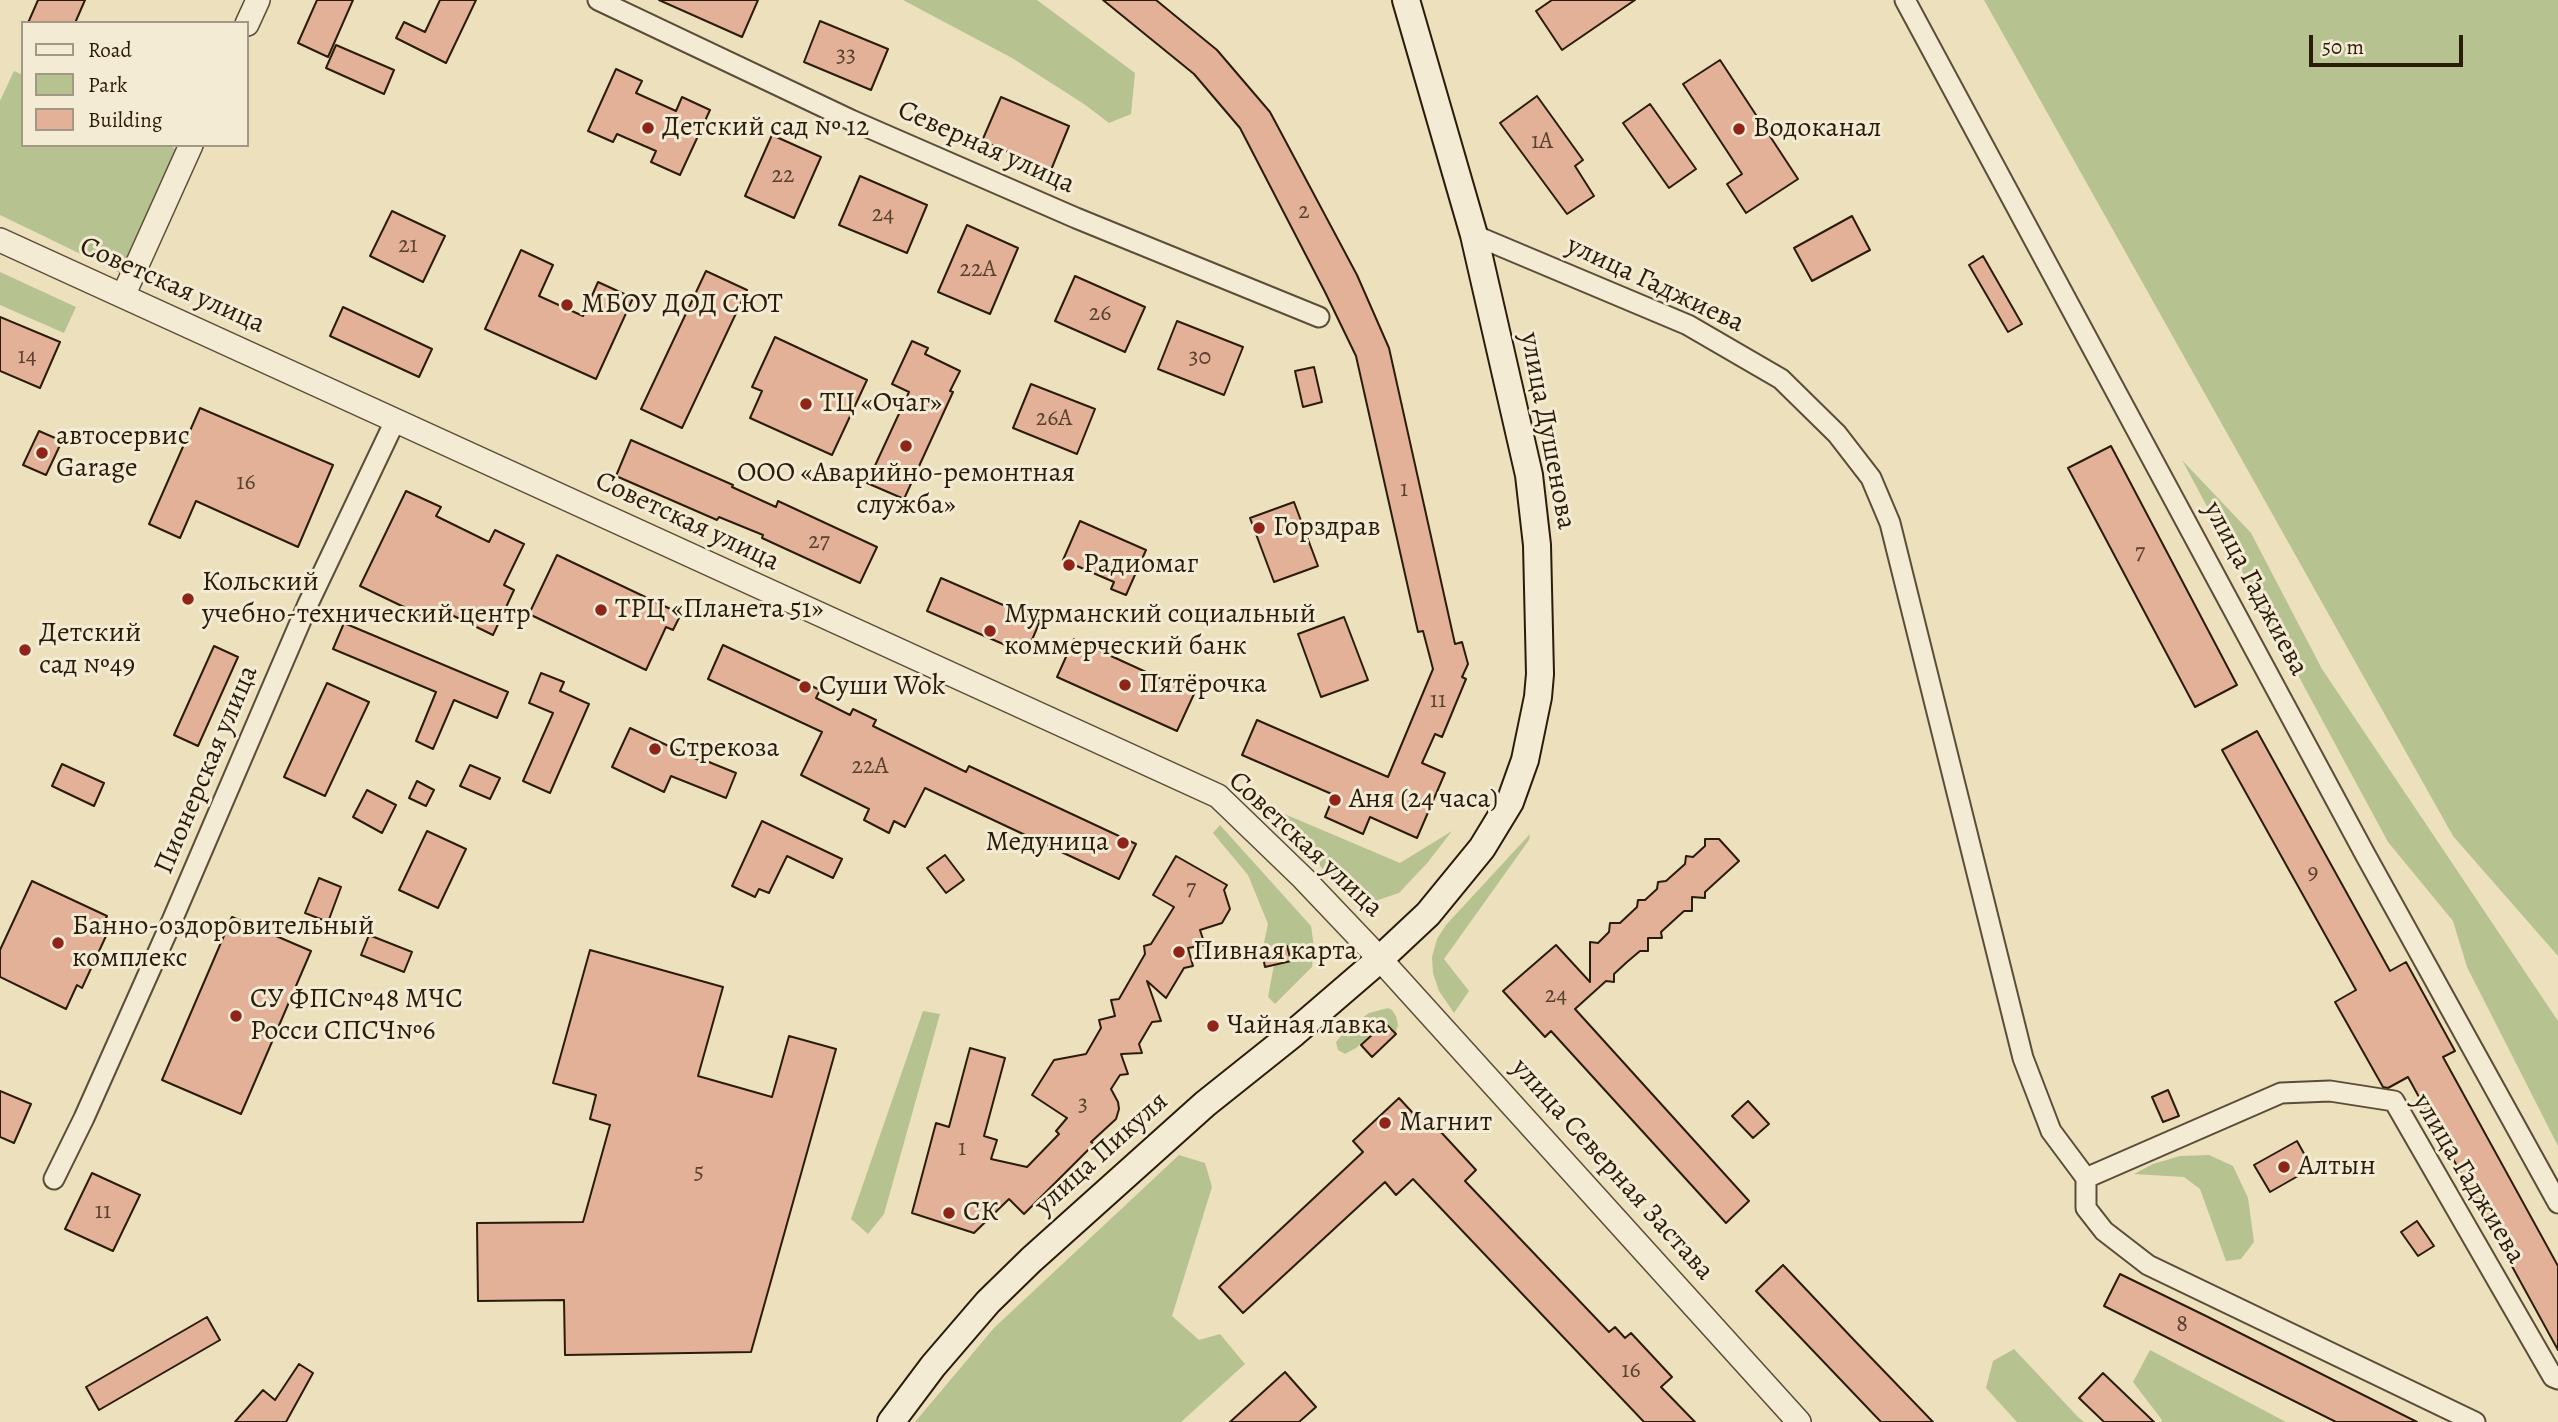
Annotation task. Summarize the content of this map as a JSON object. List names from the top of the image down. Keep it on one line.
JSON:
{"streets":{"main road":["улица Душенова","улица Пикуля"],"street":["Северная улица","улица Гаджиева","Советская улица","Пионерская улица","улица Северная Застава"]},"crossings":[["улица Гаджиева","улица Душенова"],["Советская улица","улица Душенова"],["Советская улица","Пионерская улица"],["Советская улица","улица Пикуля"],["Советская улица","улица Северная Застава"],["улица Душенова","улица Пикуля"],["улица Душенова","улица Северная Застава"],["улица Пикуля","улица Северная Застава"]],"places":["Детский сад № 12","Водоканал","МБОУ ДОД СЮТ","ТЦ «Очаг»","ООО «Аварийно-ремонтная служба»","автосервис Garage","Горздрав","Радиомаг","Кольский учебно-технический центр","ТРЦ «Планета 51»","Мурманский социальный коммерческий банк","Детcкий сад №49","Пятёрочка","Суши Wok","Стрекоза","Аня (24 часа)","Медуница","Банно-оздоровительный комплекс","Пивная карта","СУ ФПС№48 МЧС Росси СПСЧ№6","Чайная лавка","Магнит","Алтын","СК"],"house_numbers":["33","1А","22","2","24","21","22А","26","14","30","26А","16","1","27","7","11","22А","9","7","24","3","1","5","11","8","16"],"legend":["Road","Park","Building"],"scale_bar":"50 m"}
